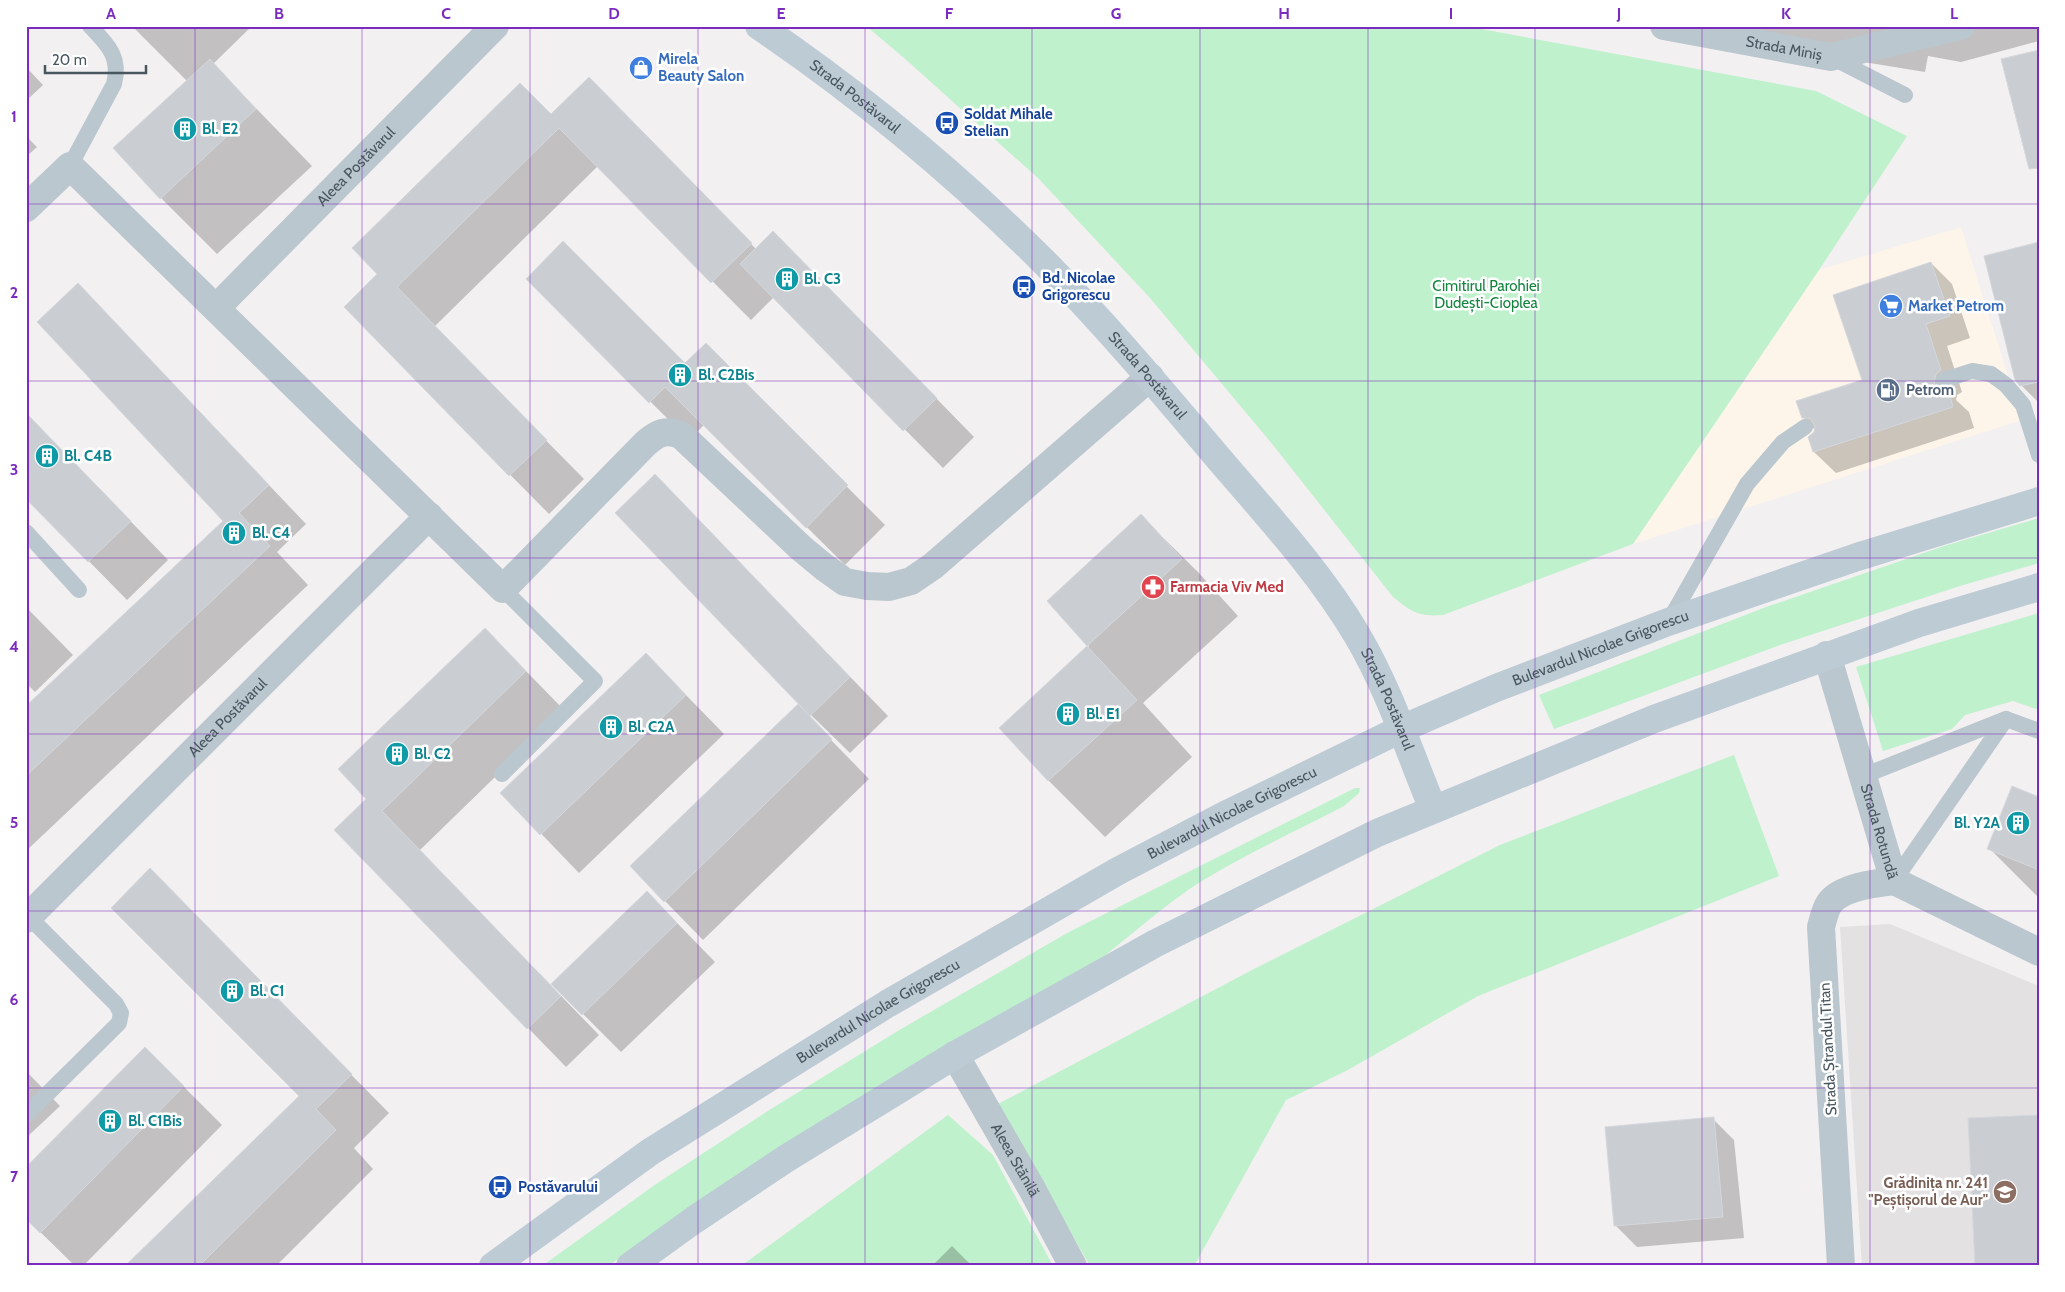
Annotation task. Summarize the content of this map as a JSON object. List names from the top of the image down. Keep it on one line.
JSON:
{"streets":{"main road":["Strada Postăvarul","Bulevardul Nicolae Grigorescu"],"street":["Strada Miniș","Aleea Postăvarul","Strada Rotundă","Strada Ștrandul Titan","Aleea Stănilă"]},"crossings":[["Strada Postăvarul","Bulevardul Nicolae Grigorescu"],["Strada Rotundă","Strada Ștrandul Titan"]],"parks":["Cimitirul Parohiei Dudești-Cioplea"],"places":{"shop":["Mirela Beauty Salon"],"bus stop":["Soldat Mihale Stelian","Bd. Nicolae Grigorescu","Postăvarului"],"building":["Bl. E2","Bl. C3","Bl. C2Bis","Bl. C4B","Bl. C4","Bl. E1","Bl. C2A","Bl. C2","Bl. Y2A","Bl. C1","Bl. C1Bis"],"supermarket":["Market Petrom"],"fuel station":["Petrom"],"pharmacy":["Farmacia Viv Med"],"school or university":["Grădinița nr. 241 \"Peștișorul de Aur\""]},"scale_bar":"20 m","grid":{"columns":["A","B","C","D","E","F","G","H","I","J","K","L"],"rows":["1","2","3","4","5","6","7"]}}
